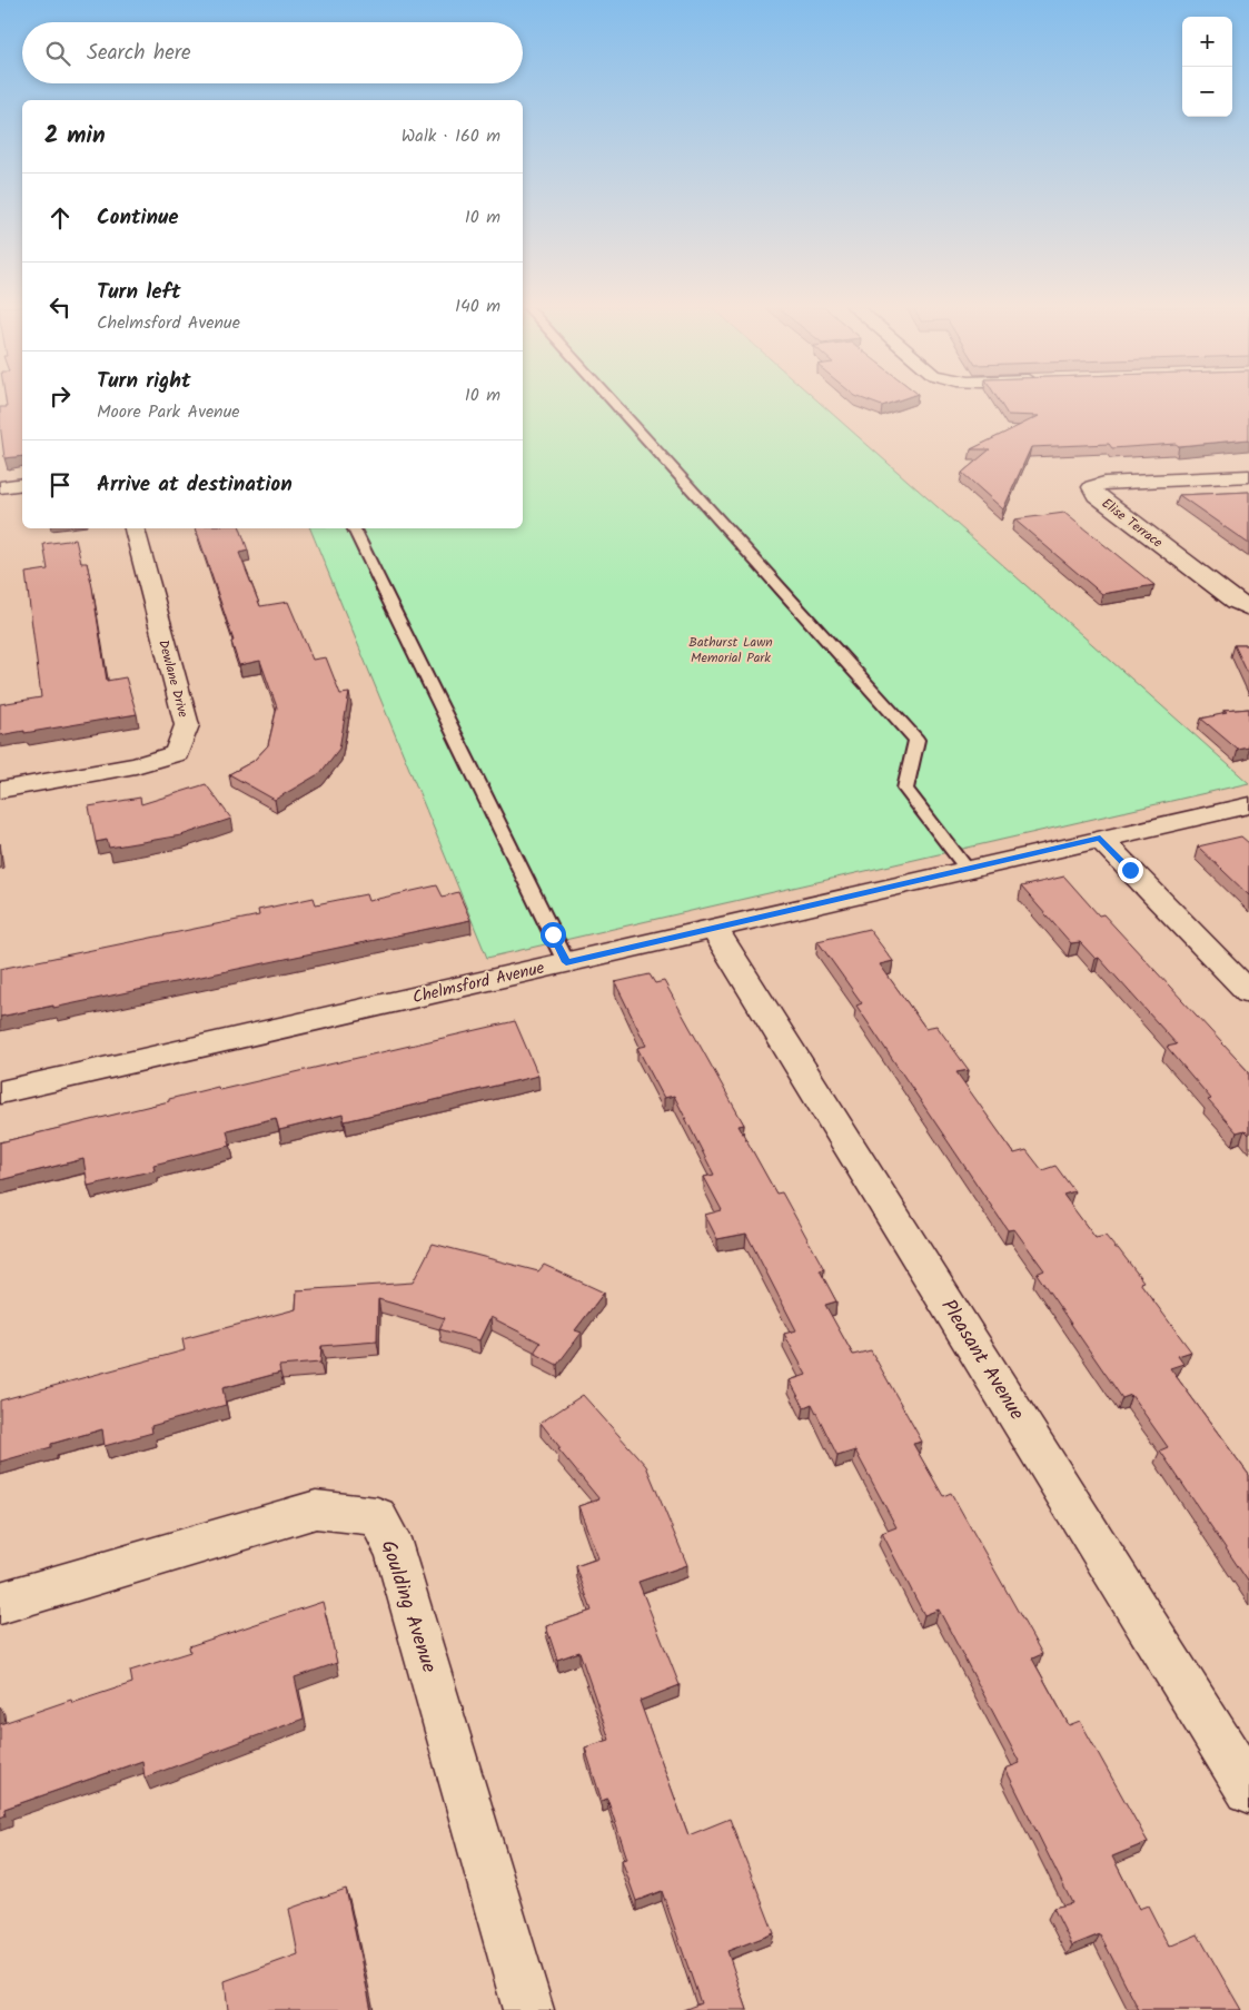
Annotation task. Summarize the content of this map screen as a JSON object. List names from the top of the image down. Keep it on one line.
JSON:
{"streets":{"street":["Elise Terrace","Dewlane Drive","Chelmsford Avenue","Pleasant Avenue","Goulding Avenue"]},"crossings":[["Chelmsford Avenue","Pleasant Avenue"]],"parks":["Bathurst Lawn Memorial Park"],"page":{"map_buttons":["+","−"],"search":"Search here","heading":["2 min","Walk · 160 m"],"list":[["Continue","10 m"],["Turn left","Chelmsford Avenue","140 m"],["Turn right","Moore Park Avenue","10 m"],"Arrive at destination"]}}
